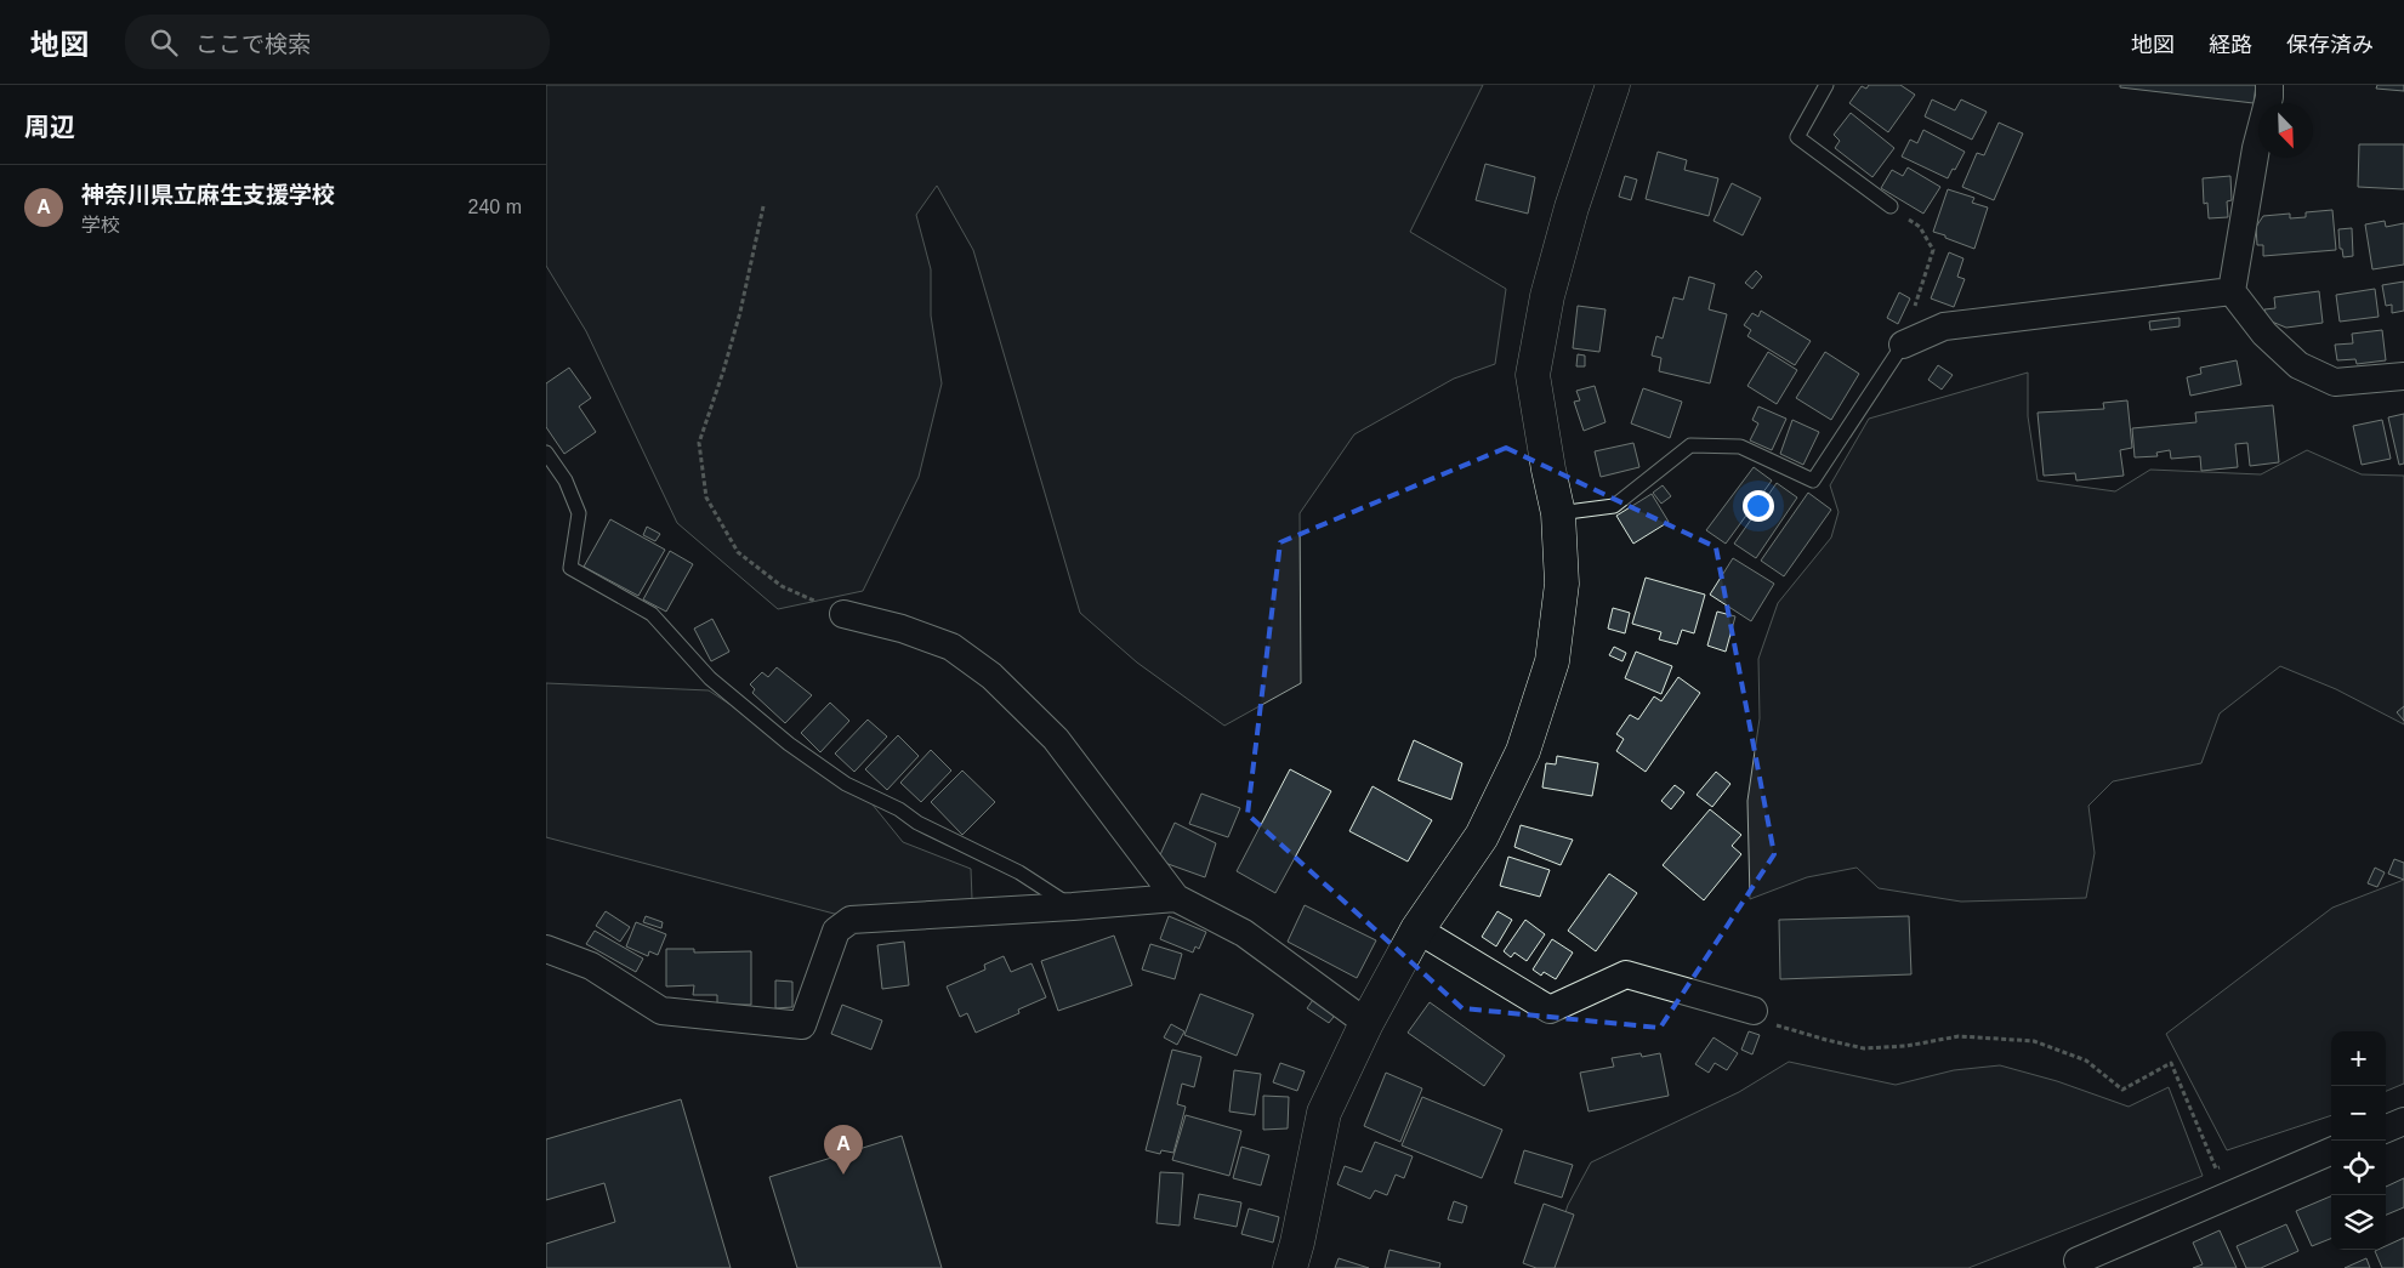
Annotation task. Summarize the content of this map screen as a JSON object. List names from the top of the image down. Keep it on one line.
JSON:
{"north":"bottom right","page":{"header":"地図","search":"ここで検索","nav":["地図","経路","保存済み"],"heading":"周辺","list":[{"mark":"A","name":"神奈川県立麻生支援学校","note":"学校","value":"240 m"}],"map_buttons":["+","−"],"pins":"A"}}
